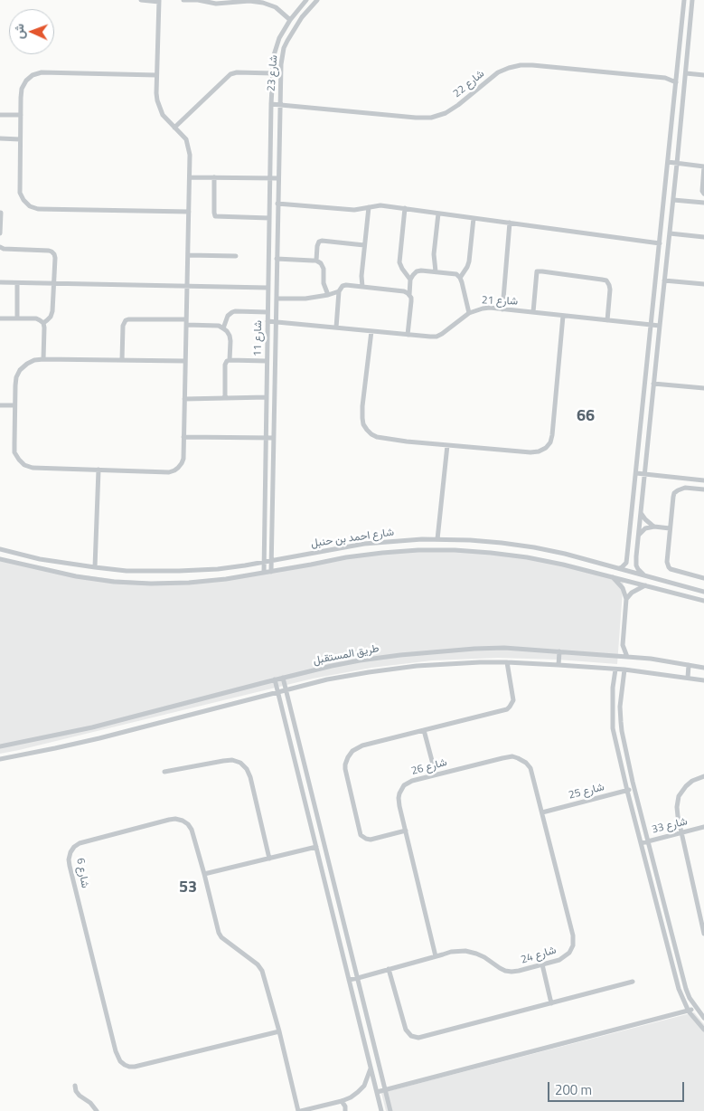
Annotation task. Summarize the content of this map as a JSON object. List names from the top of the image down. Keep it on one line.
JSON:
{"streets":{"street":["شارع 23","شارع 22","شارع 21","شارع 11","شارع احمد بن حنبل","طريق المستقبل","شارع 26","شارع 25","شارع 33","شارع 6","شارع 24"]},"crossings":[["شارع 23","شارع 22"],["شارع 23","شارع 11"],["شارع 22","شارع 11"],["شارع 21","شارع 11"],["شارع 11","شارع احمد بن حنبل"],["شارع 26","شارع 25"],["شارع 26","شارع 24"],["شارع 25","شارع 24"]],"districts":["66","53"],"scale_bar":"200 m","north":"left"}
